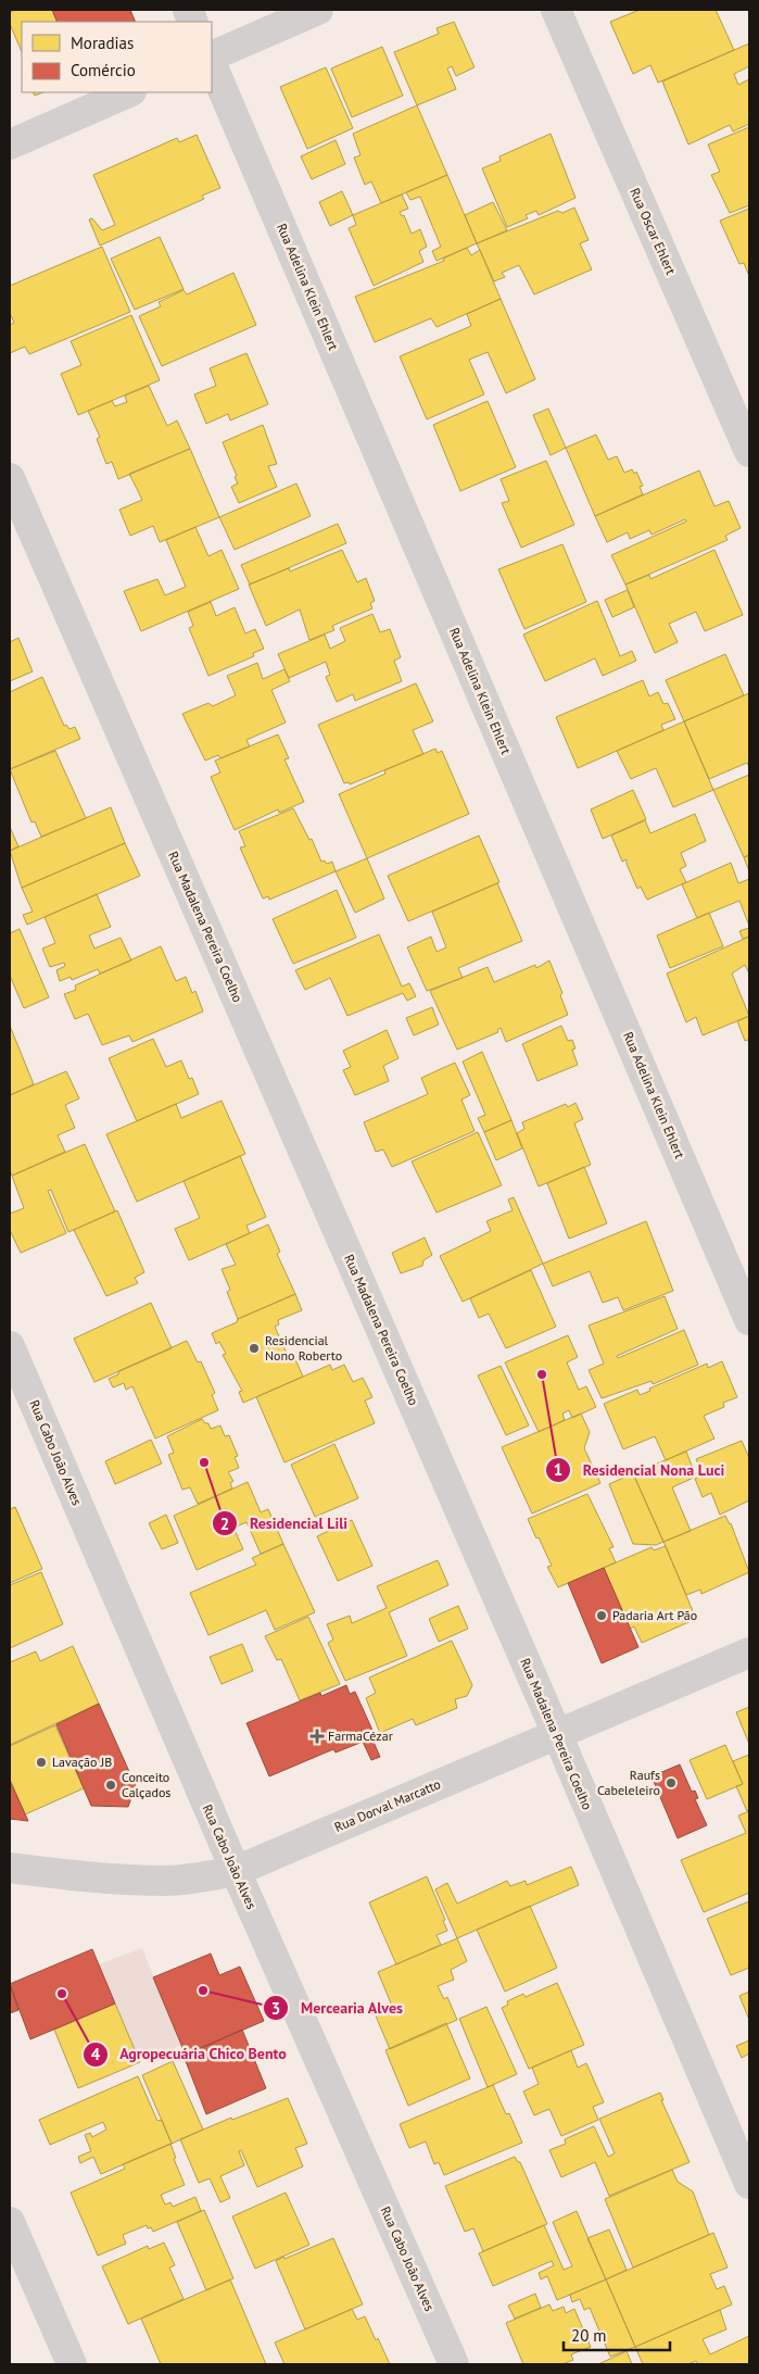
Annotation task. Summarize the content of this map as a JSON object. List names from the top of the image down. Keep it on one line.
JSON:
{"streets":{"street":["Rua Oscar Ehlert","Rua Adelina Klein Ehlert","Rua Madalena Pereira Coelho","Rua Cabo João Alves","Rua Dorval Marcatto"]},"crossings":[["Rua Madalena Pereira Coelho","Rua Dorval Marcatto"],["Rua Cabo João Alves","Rua Dorval Marcatto"]],"places":{"other":["Residencial Nono Roberto","Residencial Nona Luci","Residencial Lili","Padaria Art Pão","Lavação JB","Raufs Cabeleleiro","Conceito Calçados","Mercearia Alves","Agropecuária Chico Bento"],"health":["FarmaCézar"]},"legend":["Moradias","Comércio"],"scale_bar":"20 m"}
